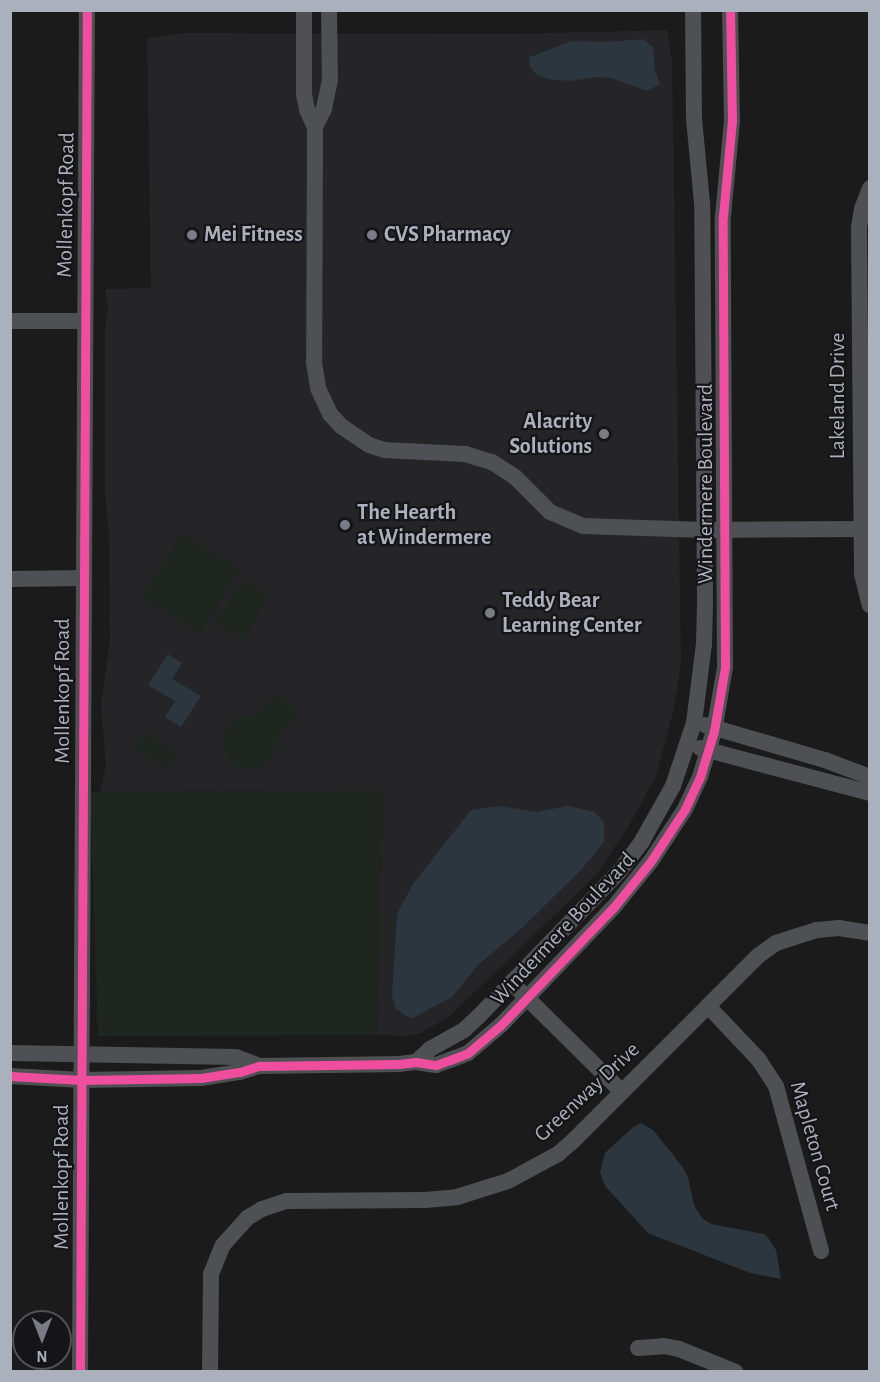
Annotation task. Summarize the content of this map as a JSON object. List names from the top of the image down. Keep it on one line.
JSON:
{"streets":{"street":["Mollenkopf Road","Lakeland Drive","Windermere Boulevard","Greenway Drive","Mapleton Court"]},"crossings":[["Mollenkopf Road","Windermere Boulevard"],["Greenway Drive","Mapleton Court"]],"places":["Mei Fitness","CVS Pharmacy","Alacrity Solutions","The Hearth at Windermere","Teddy Bear Learning Center"],"north":"bottom"}
